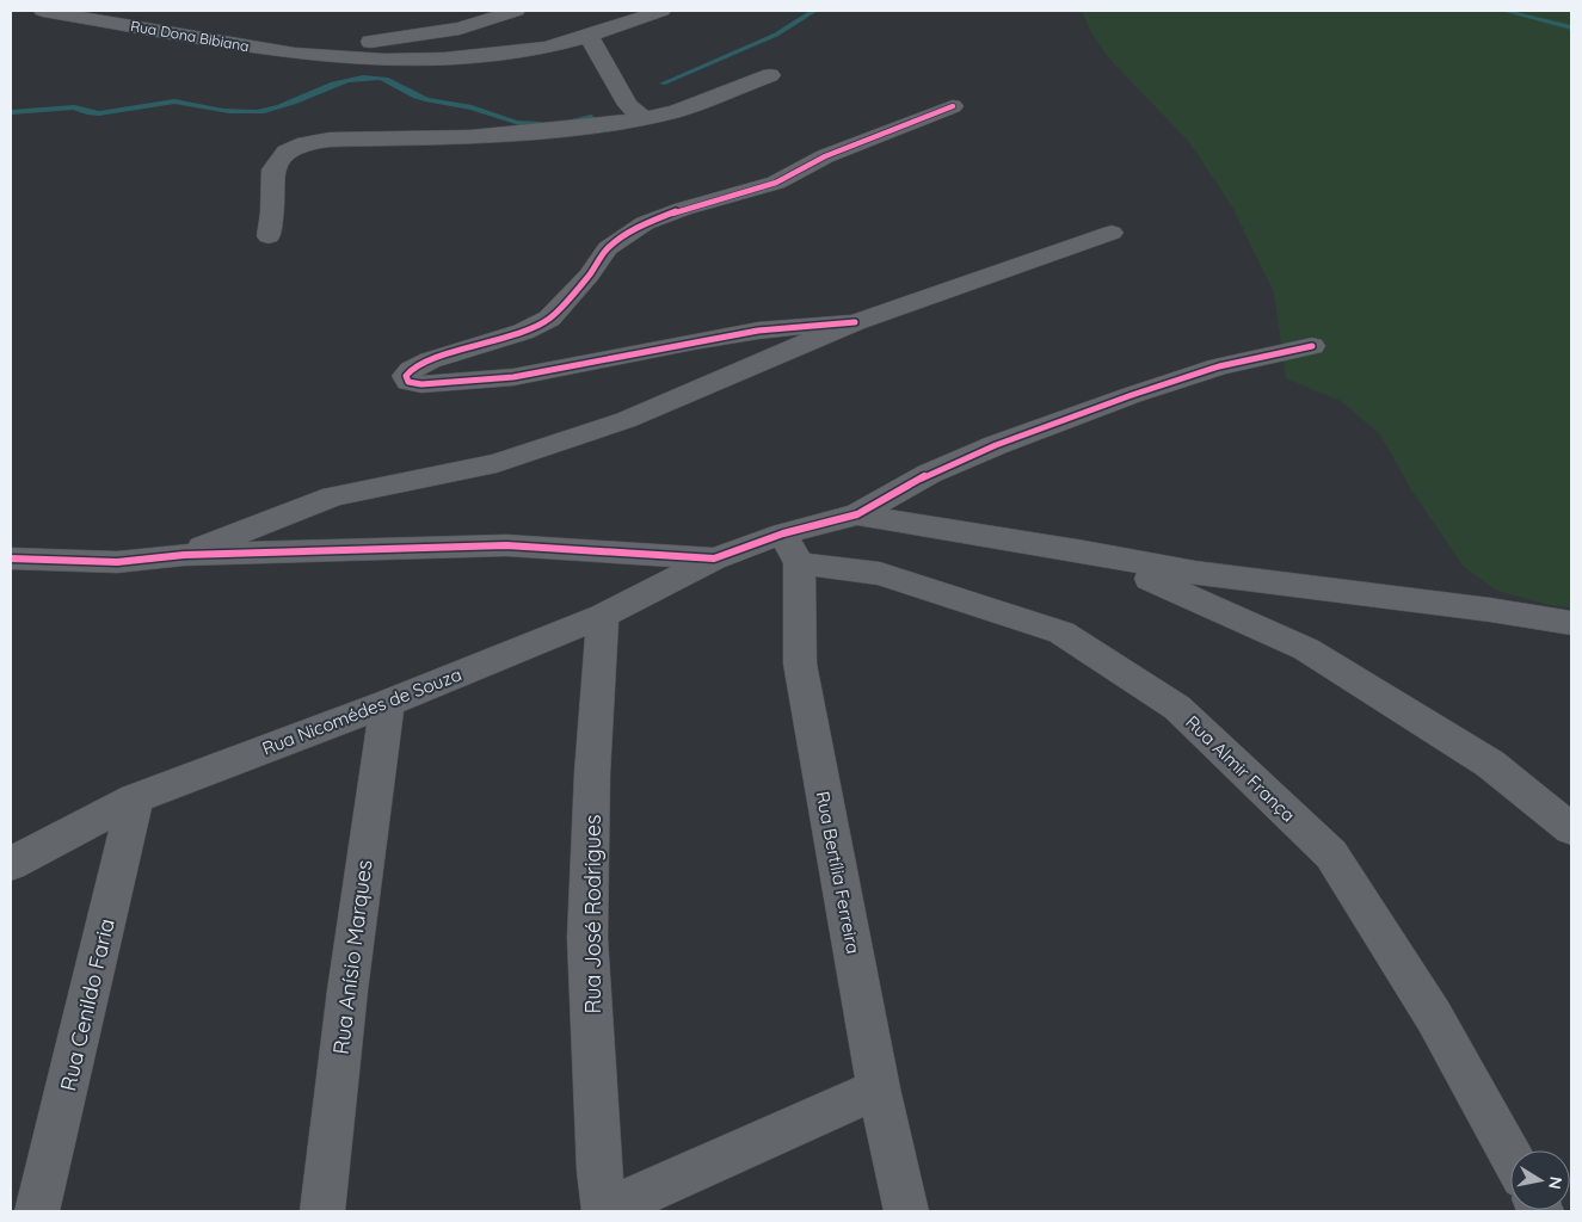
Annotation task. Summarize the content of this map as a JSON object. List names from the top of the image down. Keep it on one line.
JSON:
{"streets":{"street":["Rua Dona Bibiana","Rua Nicomédes de Souza","Rua Almir França","Rua Bertília Ferreira","Rua José Rodrigues","Rua Anísio Marques","Rua Cenildo Faria"]},"crossings":[["Rua Nicomédes de Souza","Rua Almir França"],["Rua Nicomédes de Souza","Rua Bertília Ferreira"],["Rua Nicomédes de Souza","Rua José Rodrigues"],["Rua Nicomédes de Souza","Rua Anísio Marques"],["Rua Nicomédes de Souza","Rua Cenildo Faria"],["Rua Almir França","Rua Bertília Ferreira"]],"north":"right"}
